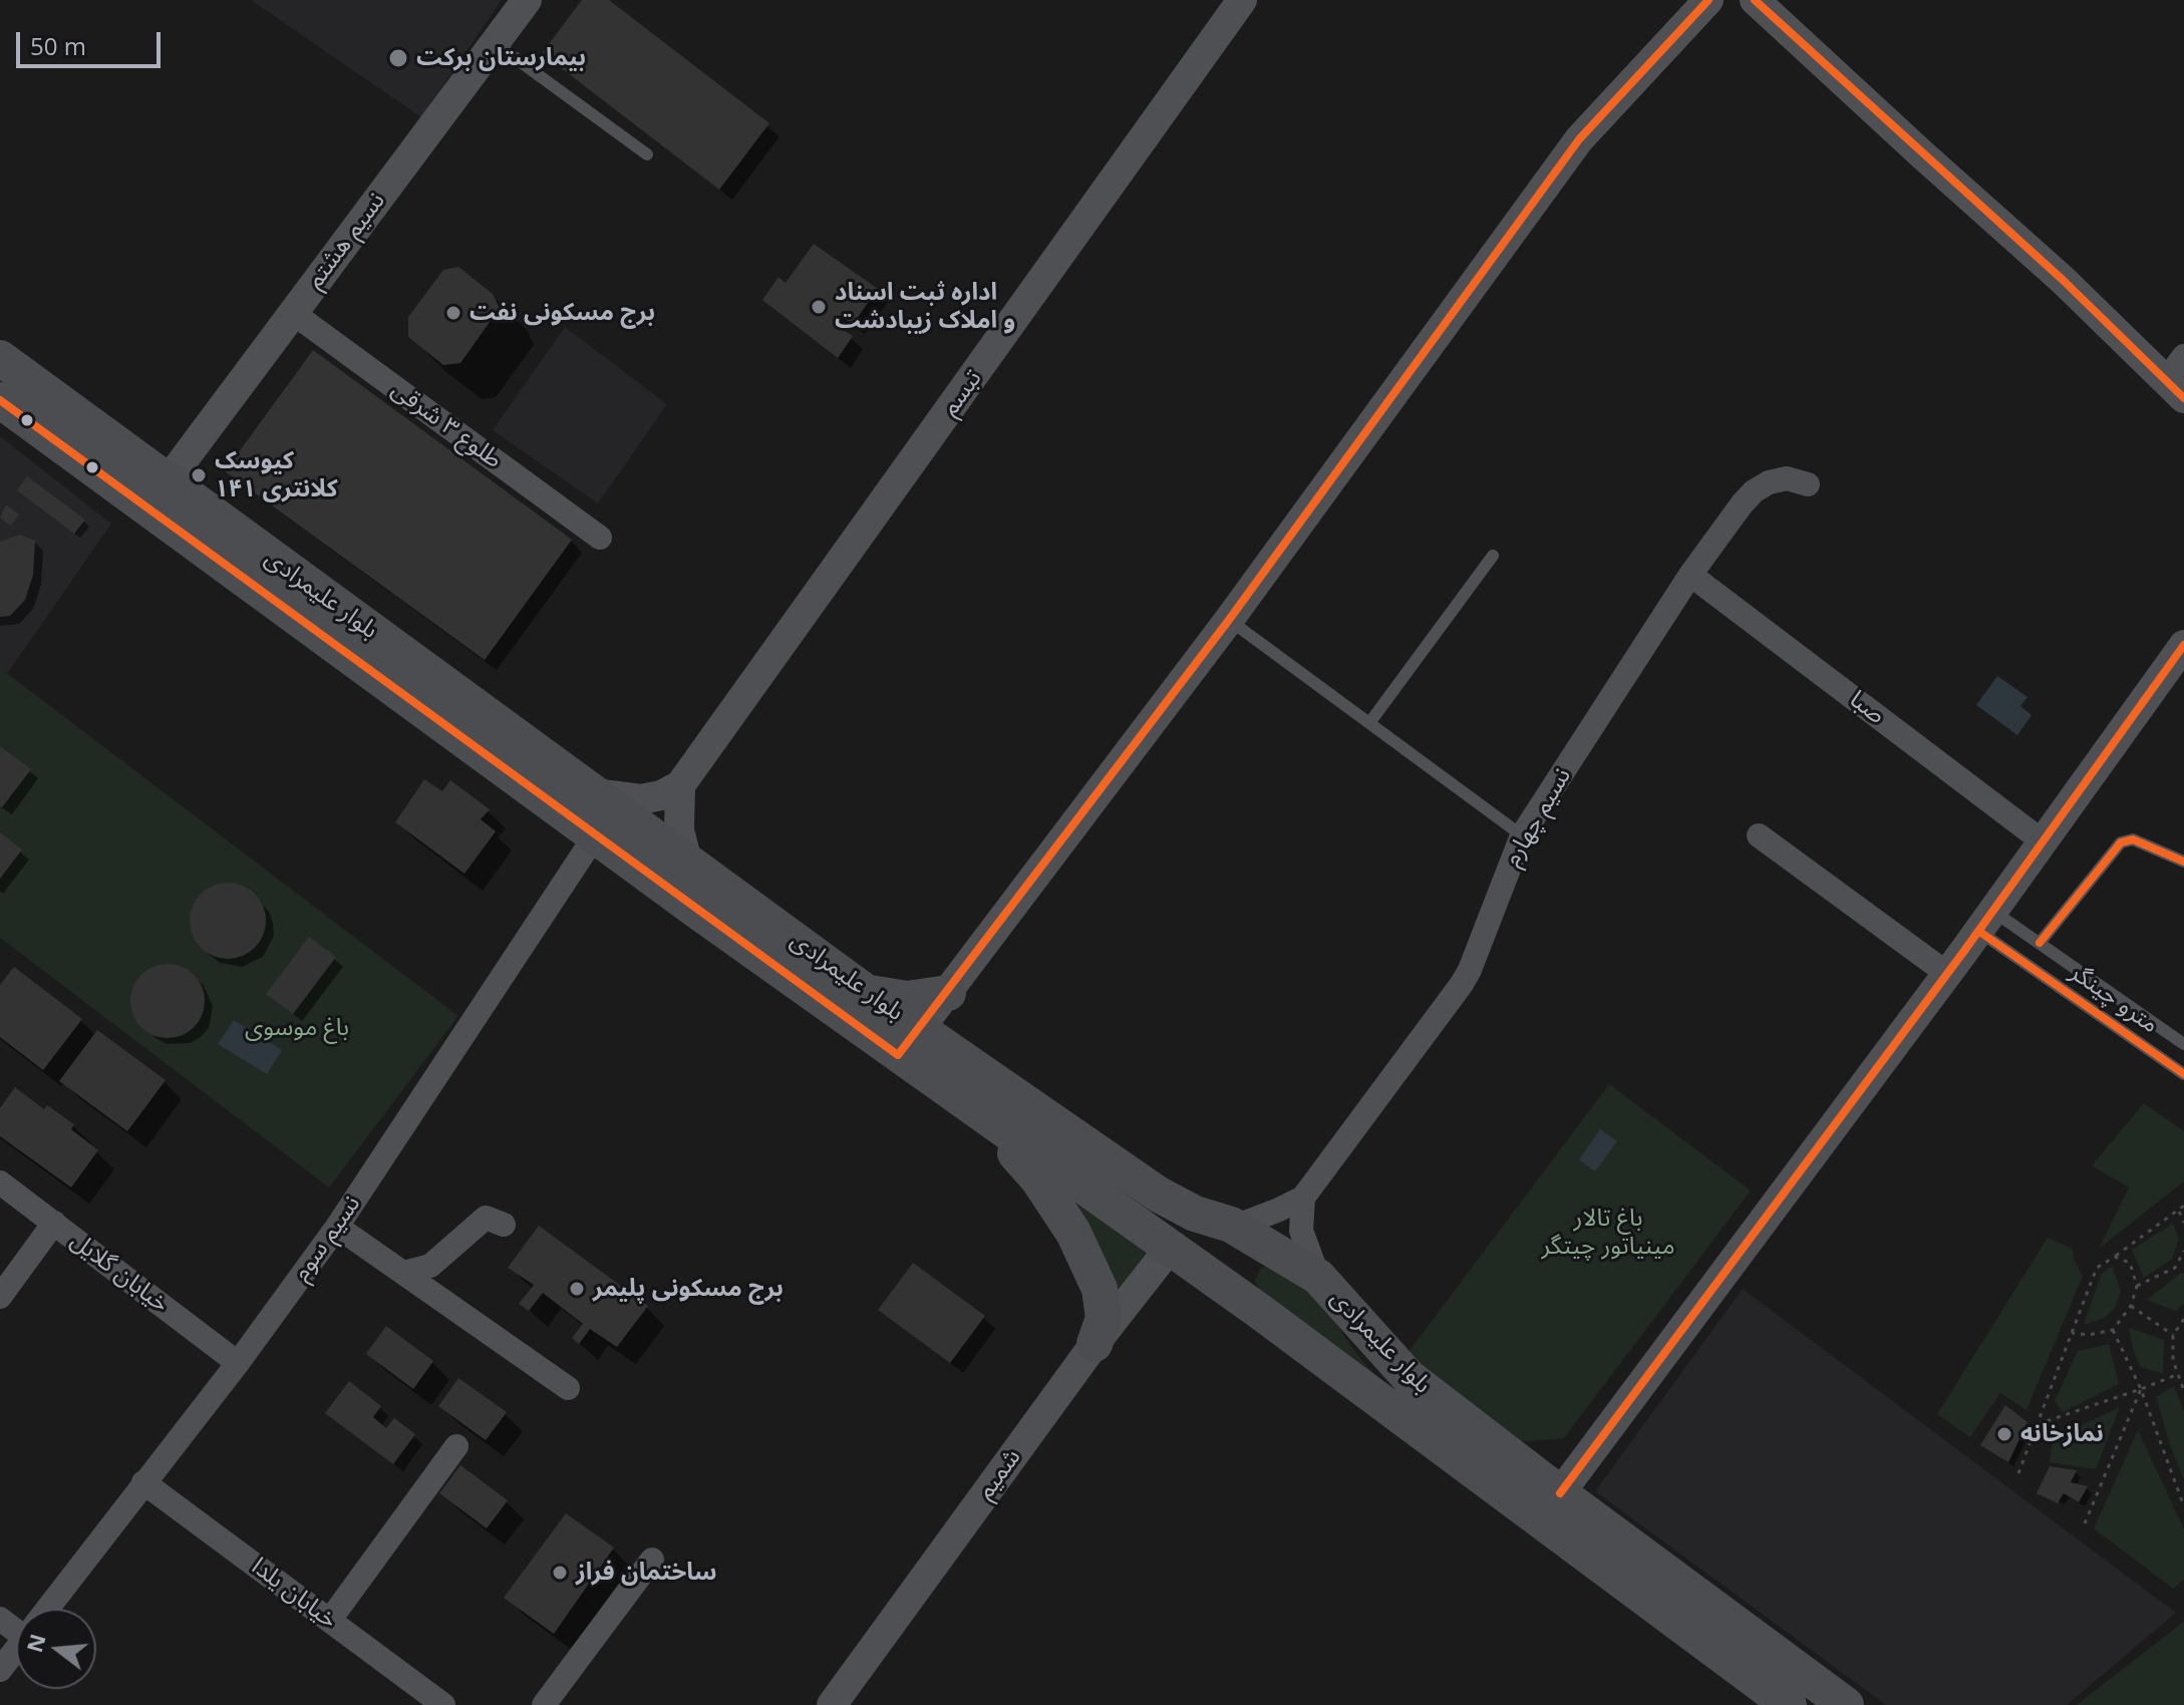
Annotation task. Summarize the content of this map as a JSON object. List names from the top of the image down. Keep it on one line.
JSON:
{"streets":{"main road":["بلوار علیمرادی"],"street":["نسیم هشتم","تبسم","طلوع ۳ شرقی","صبا","نسیم چهارم","نسیم سوم","خیابان گلایل","شمیم","خیابان یلدا"],"lane":["مترو چینگر"]},"crossings":[["نسیم هشتم","طلوع ۳ شرقی"],["نسیم هشتم","بلوار علیمرادی"],["بلوار علیمرادی","نسیم چهارم"],["بلوار علیمرادی","نسیم سوم"],["بلوار علیمرادی","شمیم"],["صبا","نسیم چهارم"],["نسیم سوم","خیابان گلایل"],["نسیم سوم","خیابان یلدا"]],"parks":["باغ موسوی","باغ تالار مینیاتور چیتگر"],"places":["بیمارستان برکت","اداره ثبت اسناد و املاک زیبادشت","برج مسکونی نفت","کیوسک کلانتری ۱۴۱","برج مسکونی پلیمر","نمازخانه","ساختمان فراز"],"scale_bar":"50 m","north":"left"}
